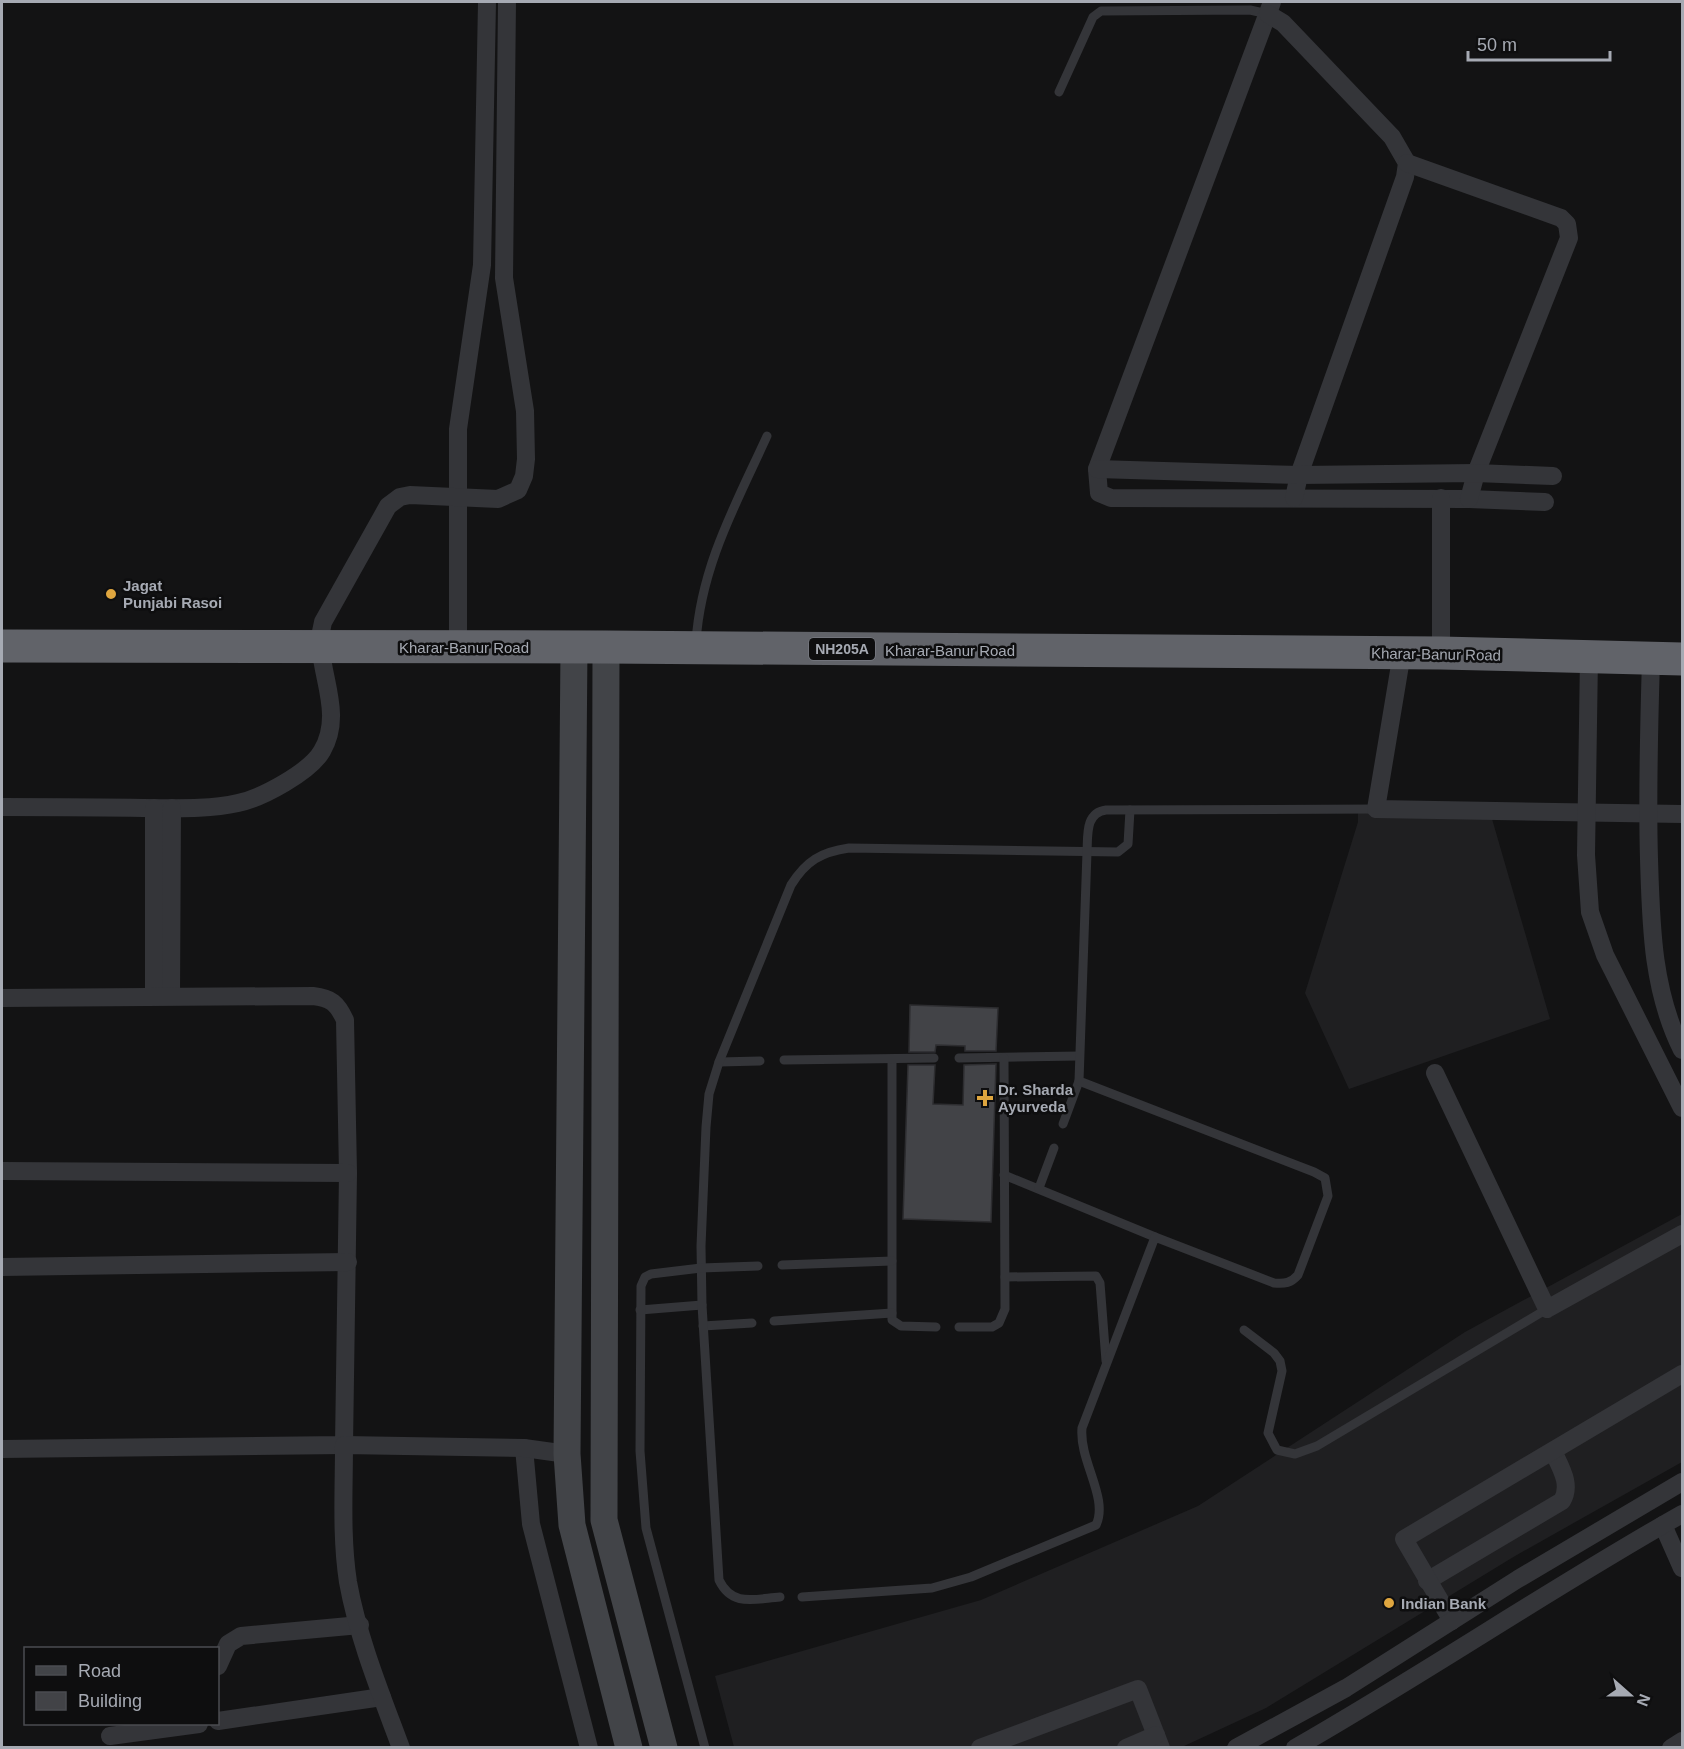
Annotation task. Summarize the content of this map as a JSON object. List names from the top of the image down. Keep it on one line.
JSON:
{"streets":{"highway":["Kharar-Banur Road","NH205A"]},"places":{"other":["Jagat Punjabi Rasoi","Indian Bank"],"health":["Dr. Sharda Ayurveda"]},"legend":["Road","Building"],"scale_bar":"50 m","north":"right"}
